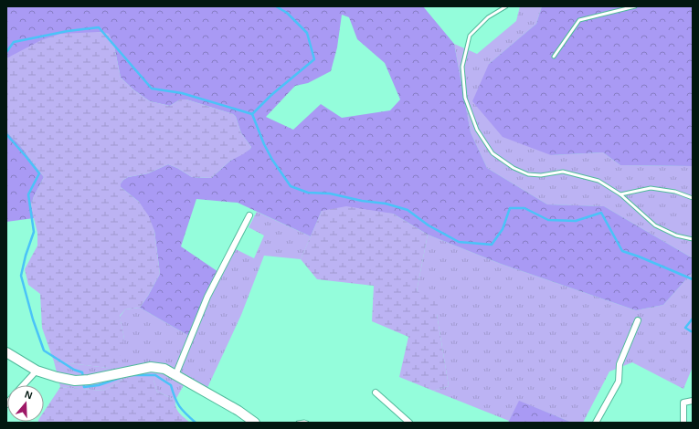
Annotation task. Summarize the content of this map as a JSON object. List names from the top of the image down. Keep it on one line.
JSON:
{"north":"top"}
